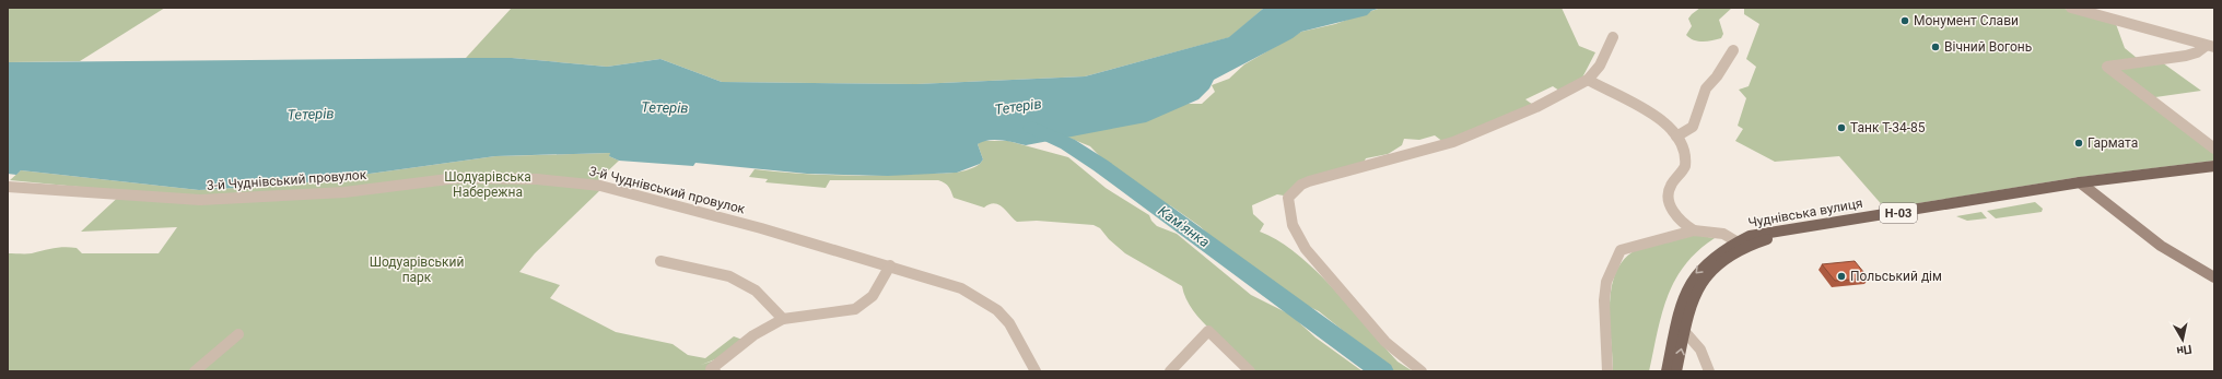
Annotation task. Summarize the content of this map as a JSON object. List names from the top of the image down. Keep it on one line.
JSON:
{"streets":{"main road":["Чуднівська вулиця","Н-03"],"street":["3-й Чуднівський провулок"]},"water":["Тетерів","Кам'янка"],"parks":["Шодуарівська Набережна","Шодуарівський парк"],"places":["Монумент Слави","Вічний Вогонь","Танк Т-34-85","Гармата","Польський дім"],"north":"bottom"}
